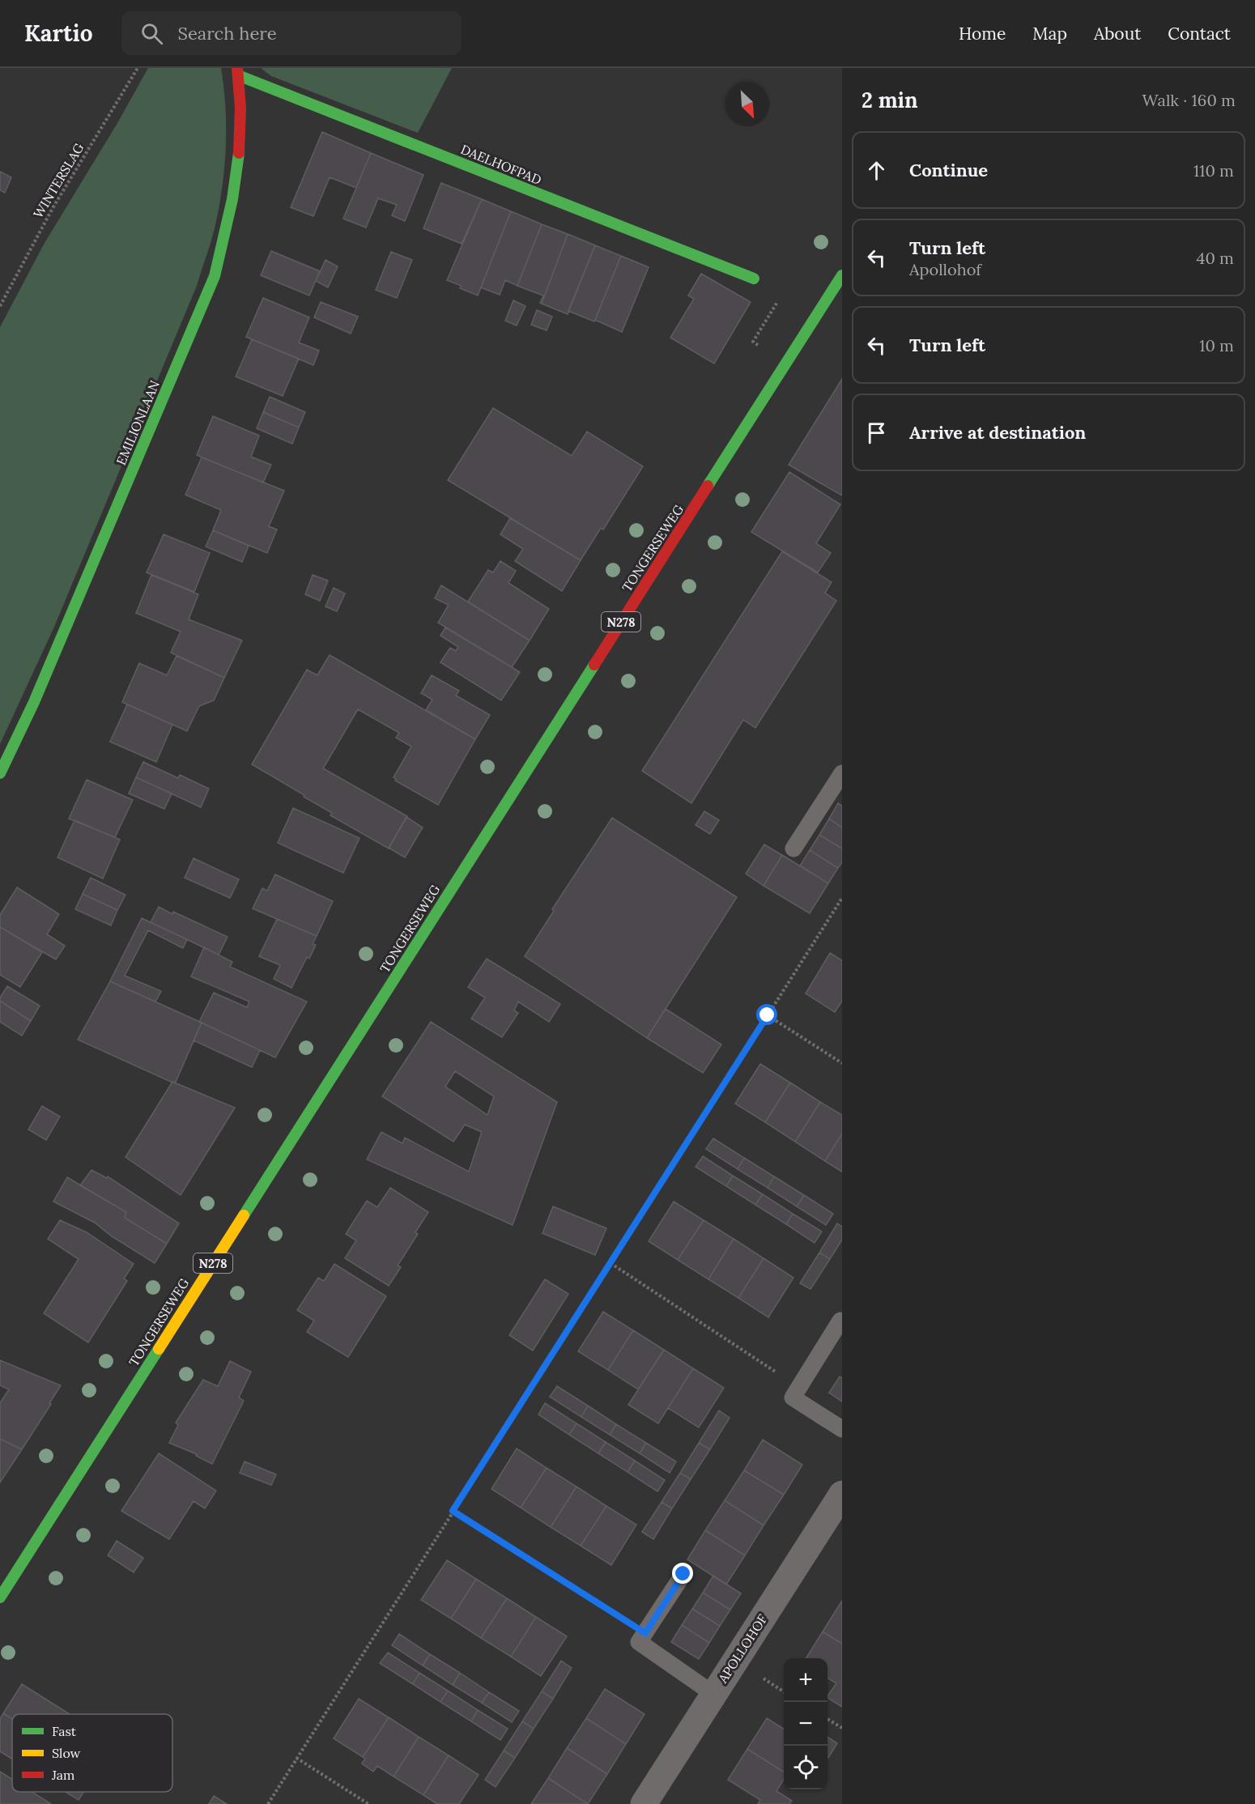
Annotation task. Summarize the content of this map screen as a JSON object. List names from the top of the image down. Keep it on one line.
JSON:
{"streets":{"main road":["DAELHOFPAD","EMILIONLAAN","TONGERSEWEG","N278"],"street":["APOLLOHOF"],"path":["WINTERSLAG"]},"crossings":[["DAELHOFPAD","EMILIONLAAN"]],"legend":["Fast","Slow","Jam"],"north":"bottom right","page":{"header":"Kartio","search":"Search here","nav":["Home","Map","About","Contact"],"heading":["2 min","Walk · 160 m"],"list":[["Continue","110 m"],["Turn left","Apollohof","40 m"],["Turn left","10 m"],"Arrive at destination"],"map_buttons":["+","−"]}}
